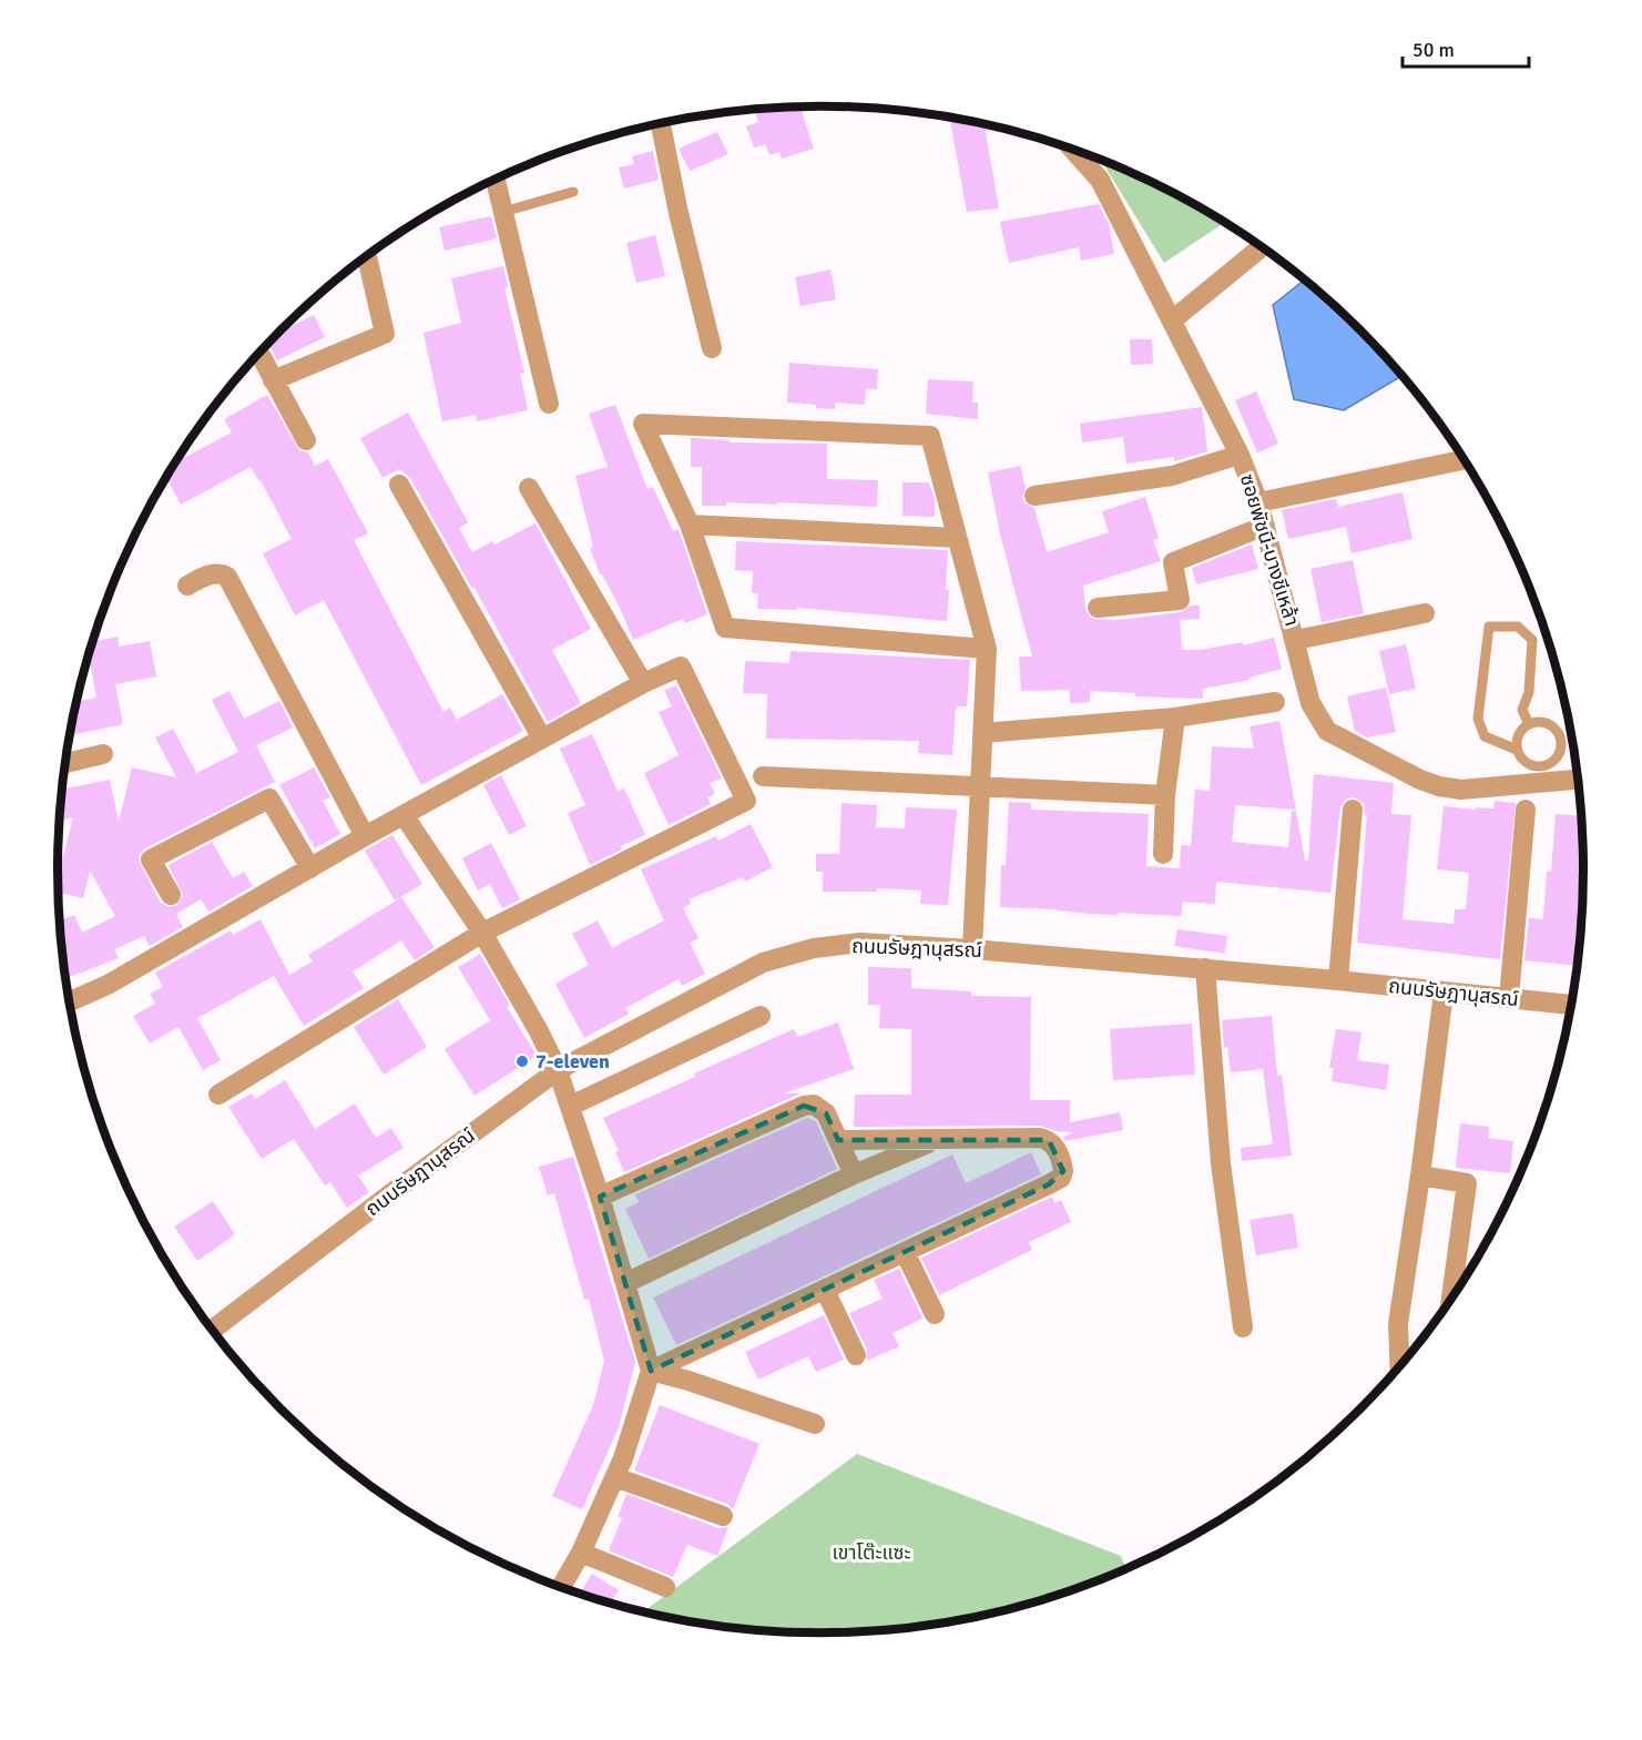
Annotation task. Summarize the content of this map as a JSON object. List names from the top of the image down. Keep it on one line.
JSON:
{"streets":{"street":["ซอยพัชนี-บางชีเหล้า","ถนนรัษฎานุสรณ์"]},"parks":["เขาโต๊ะแซะ"],"places":["7-eleven"],"scale_bar":"50 m"}
